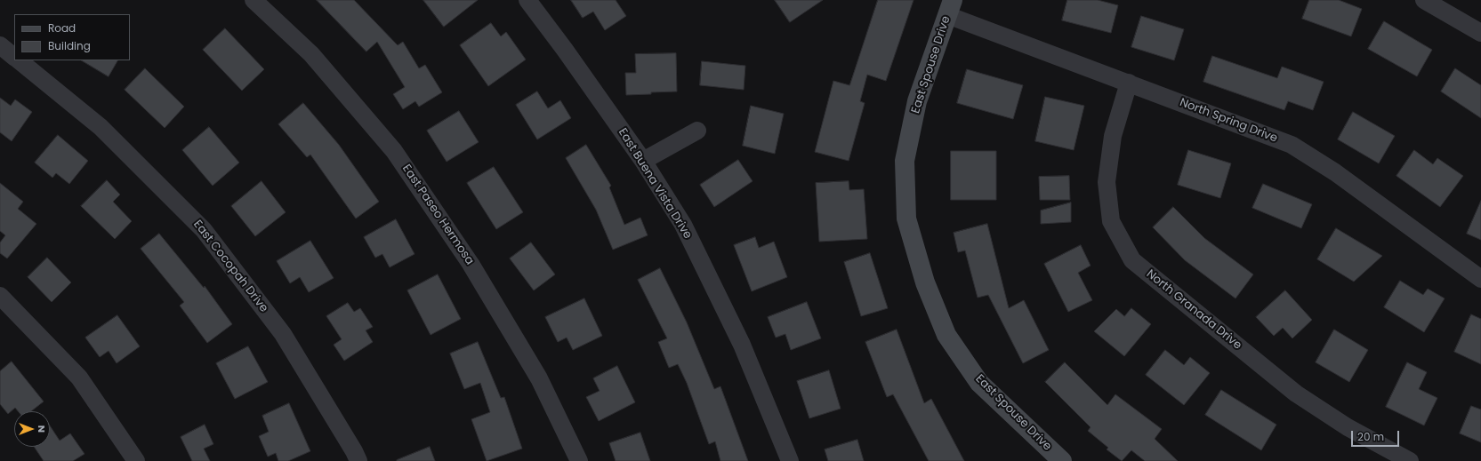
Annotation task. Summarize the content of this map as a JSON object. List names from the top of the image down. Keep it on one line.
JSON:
{"streets":{"main road":["East Spouse Drive"],"street":["North Spring Drive","East Buena Vista Drive","East Paseo Hermosa","East Cocopah Drive","North Granada Drive"]},"crossings":[["East Spouse Drive","North Spring Drive"],["North Spring Drive","North Granada Drive"]],"legend":["Road","Building"],"scale_bar":"20 m","north":"right"}
